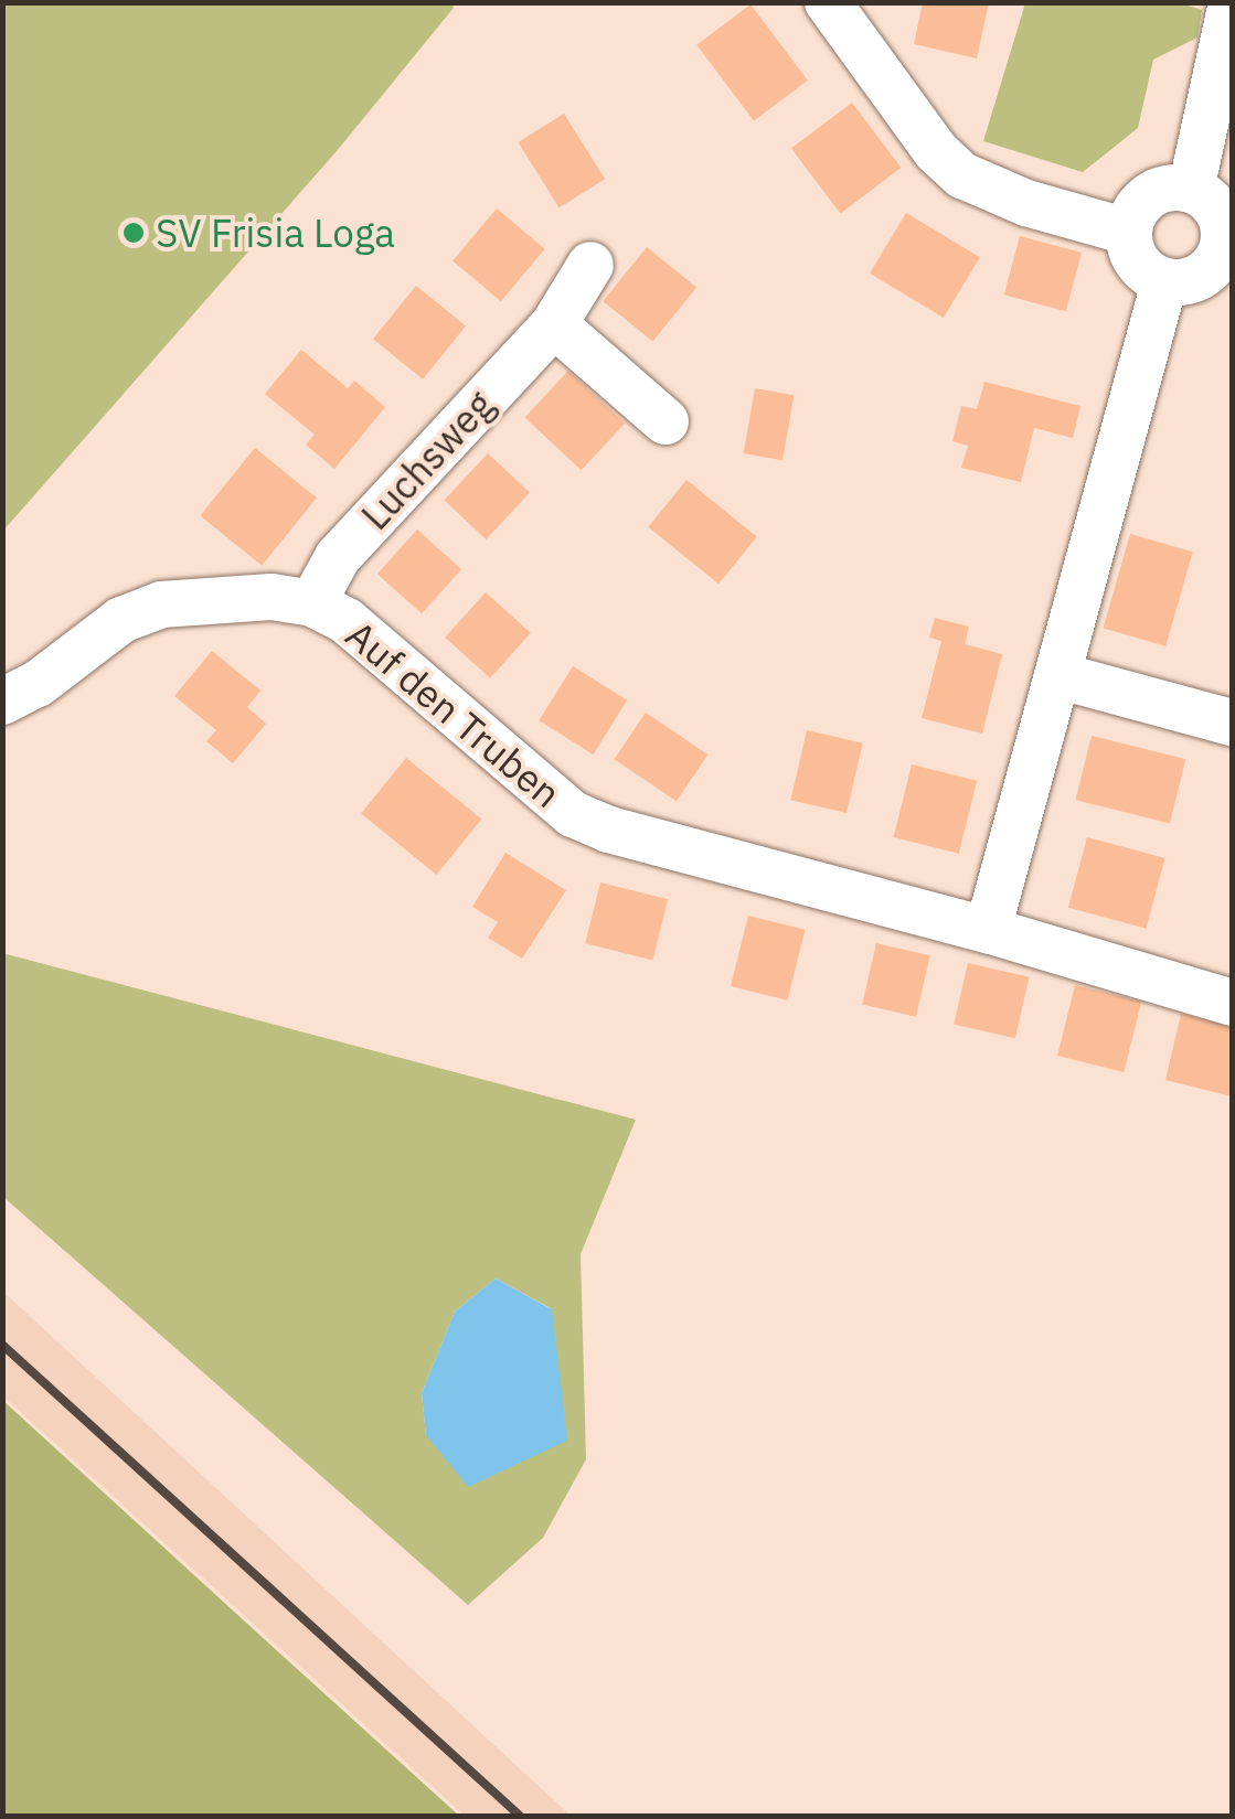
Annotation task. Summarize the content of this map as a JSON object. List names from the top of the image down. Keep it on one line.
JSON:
{"streets":{"street":["Luchsweg","Auf den Truben"]},"crossings":[["Luchsweg","Auf den Truben"]],"places":["SV Frisia Loga"]}
